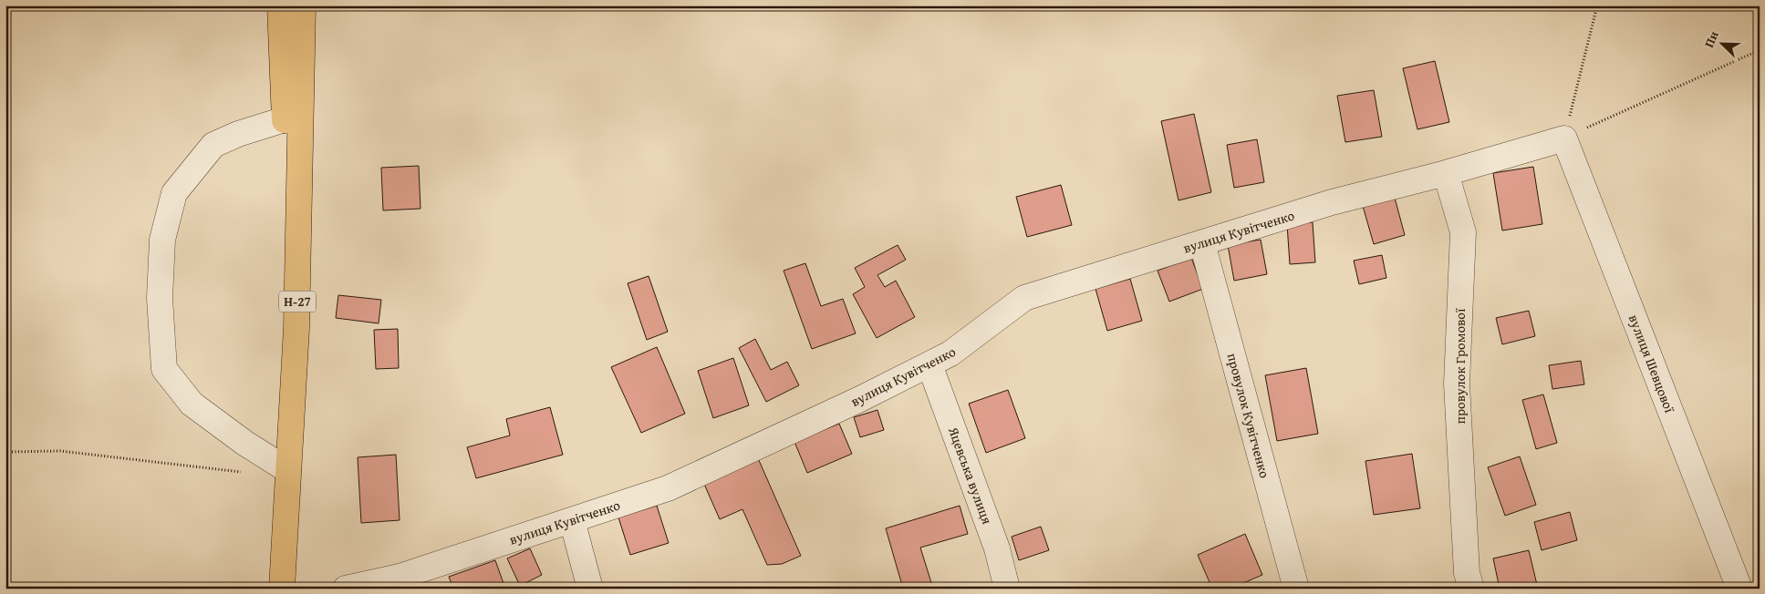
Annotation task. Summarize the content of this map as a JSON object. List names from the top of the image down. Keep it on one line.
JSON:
{"streets":{"main road":["Н-27"],"street":["вулиця Кувітченко","вулиця Шевцової","провулок Громової","провулок Кувітченко","Яцевська вулиця"]},"crossings":[["вулиця Кувітченко","вулиця Шевцової"],["вулиця Кувітченко","провулок Громової"],["вулиця Кувітченко","провулок Кувітченко"],["вулиця Кувітченко","Яцевська вулиця"]],"north":"top left"}
